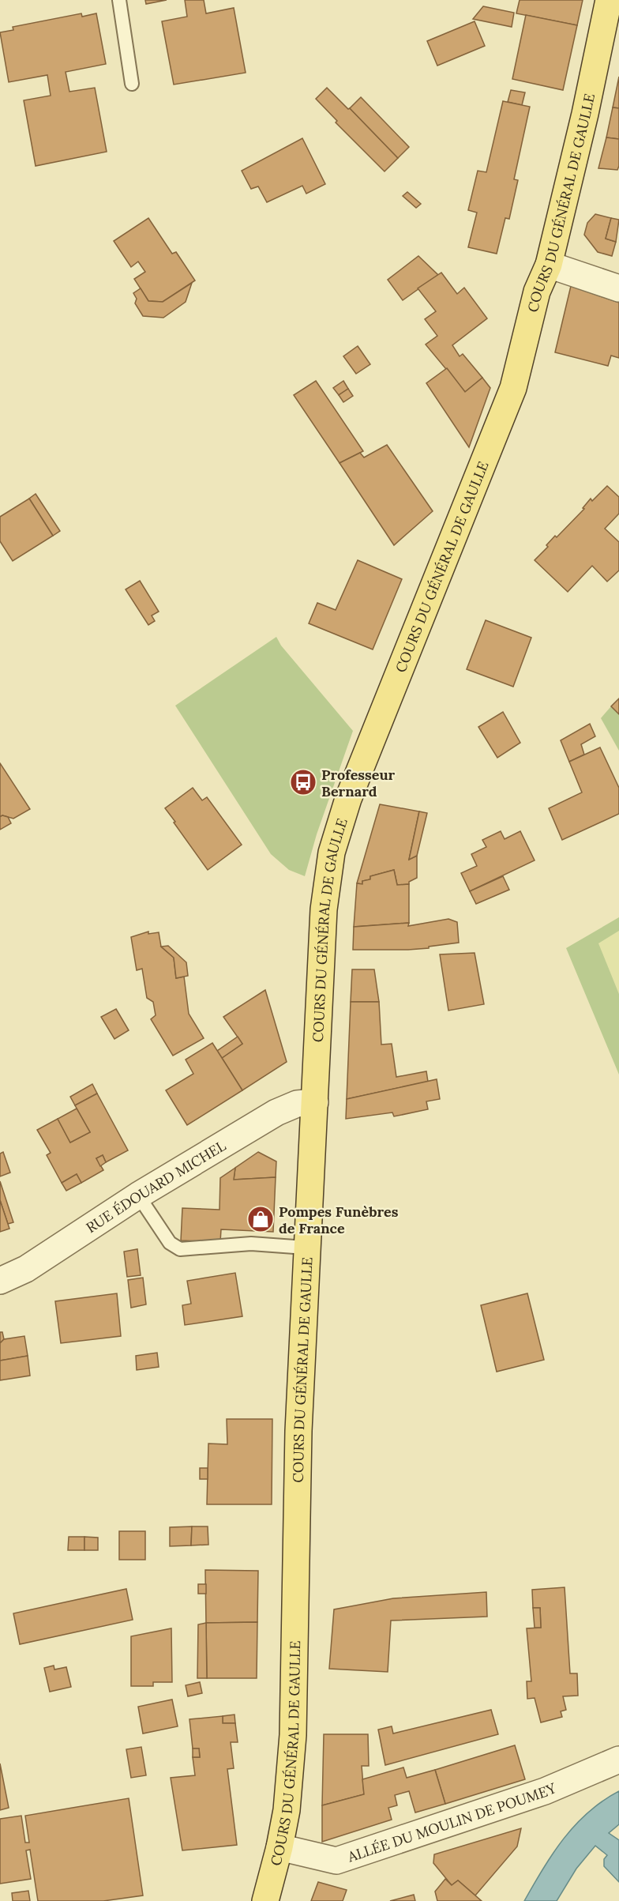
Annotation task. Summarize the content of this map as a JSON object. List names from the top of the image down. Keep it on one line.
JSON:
{"streets":{"main road":["COURS DU GÉNÉRAL DE GAULLE"],"street":["RUE ÉDOUARD MICHEL","ALLÉE DU MOULIN DE POUMEY"]},"crossings":[["COURS DU GÉNÉRAL DE GAULLE","RUE ÉDOUARD MICHEL"],["COURS DU GÉNÉRAL DE GAULLE","ALLÉE DU MOULIN DE POUMEY"]],"places":{"bus stop":["Professeur Bernard"],"shop":["Pompes Funèbres de France"]}}
